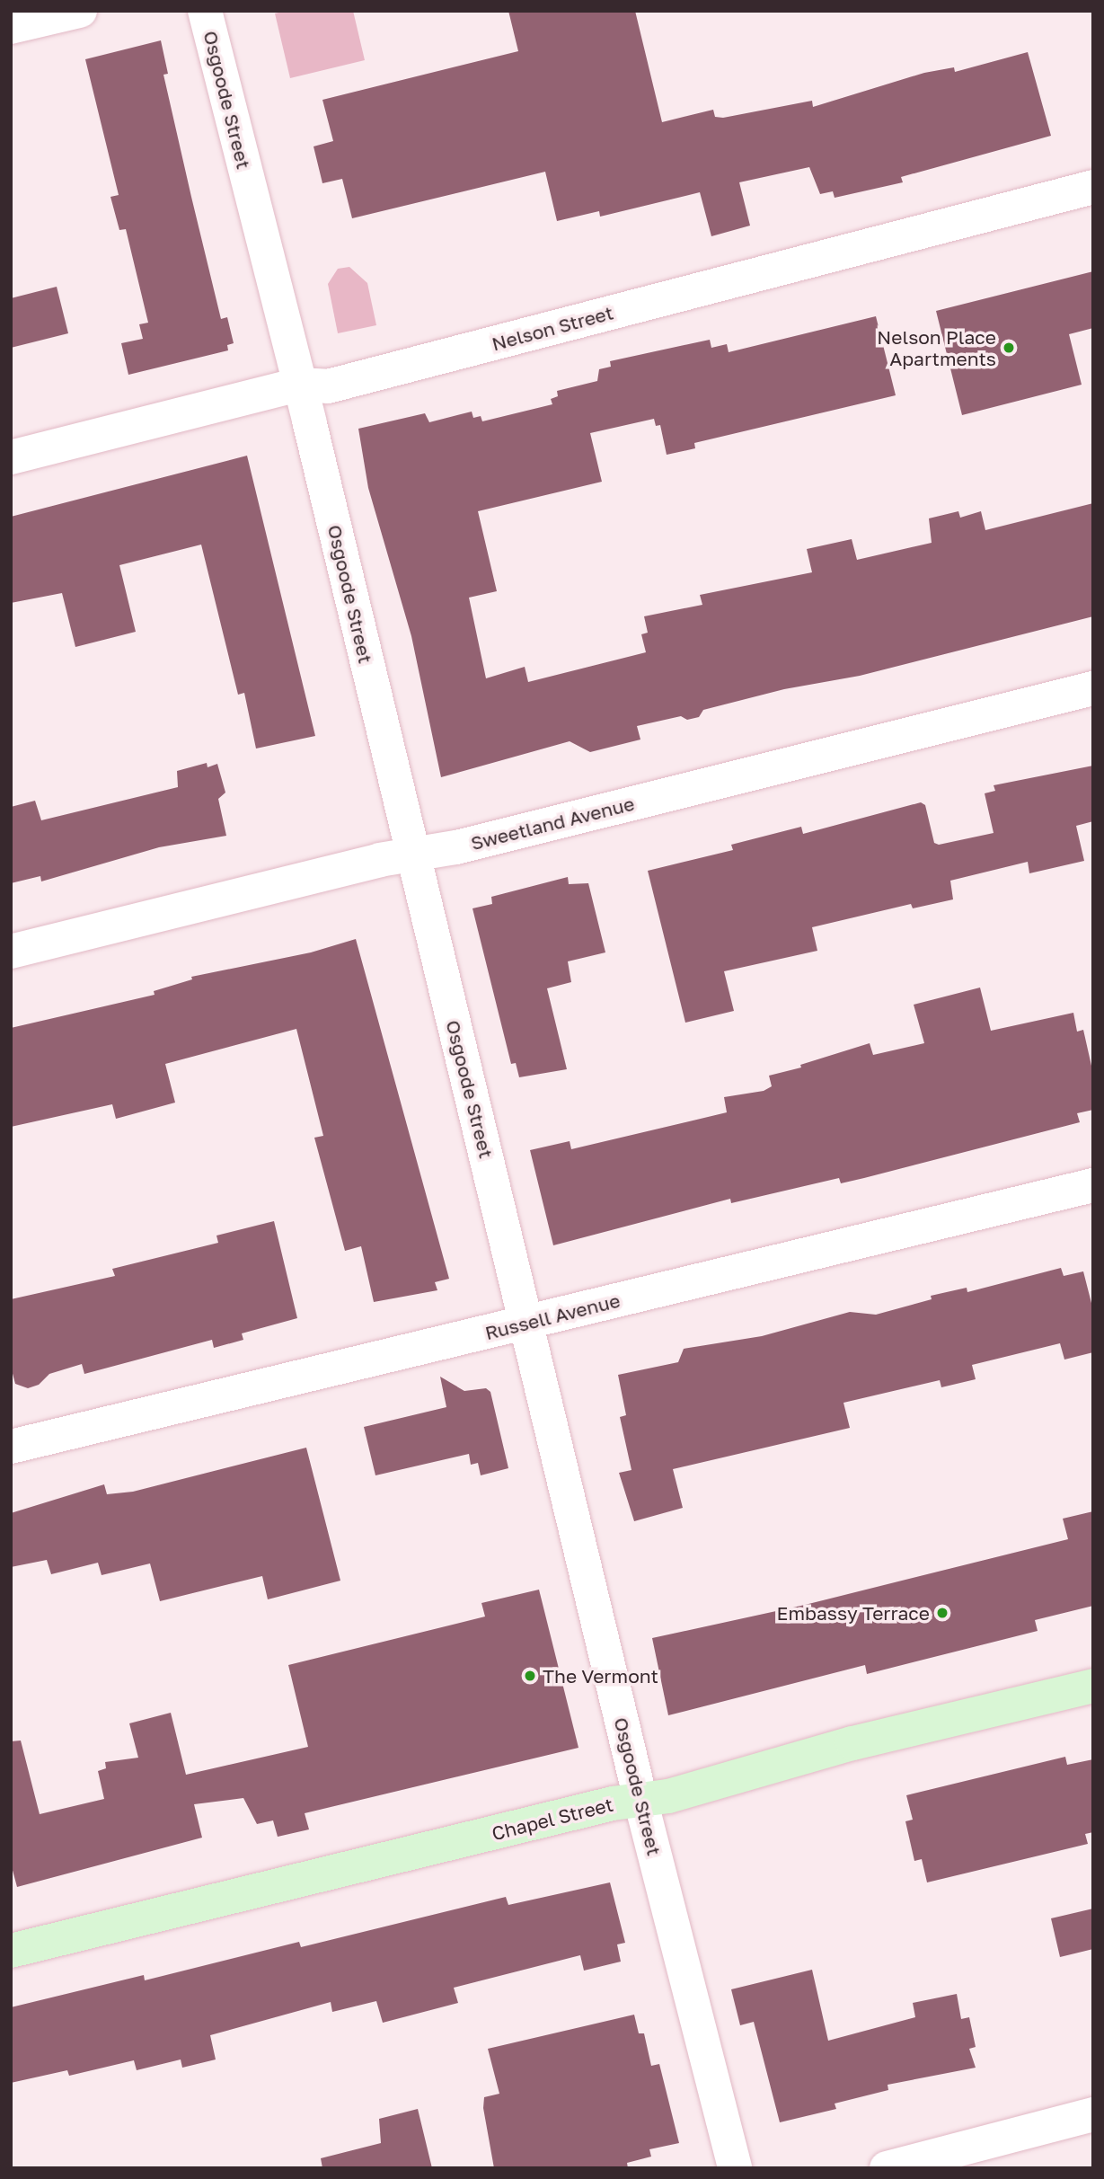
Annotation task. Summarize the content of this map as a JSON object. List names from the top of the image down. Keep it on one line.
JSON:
{"streets":{"street":["Osgoode Street","Nelson Street","Sweetland Avenue","Russell Avenue","Chapel Street"]},"crossings":[["Osgoode Street","Nelson Street"],["Osgoode Street","Sweetland Avenue"],["Osgoode Street","Russell Avenue"],["Osgoode Street","Chapel Street"]],"places":["Nelson Place Apartments","Embassy Terrace","The Vermont"]}
